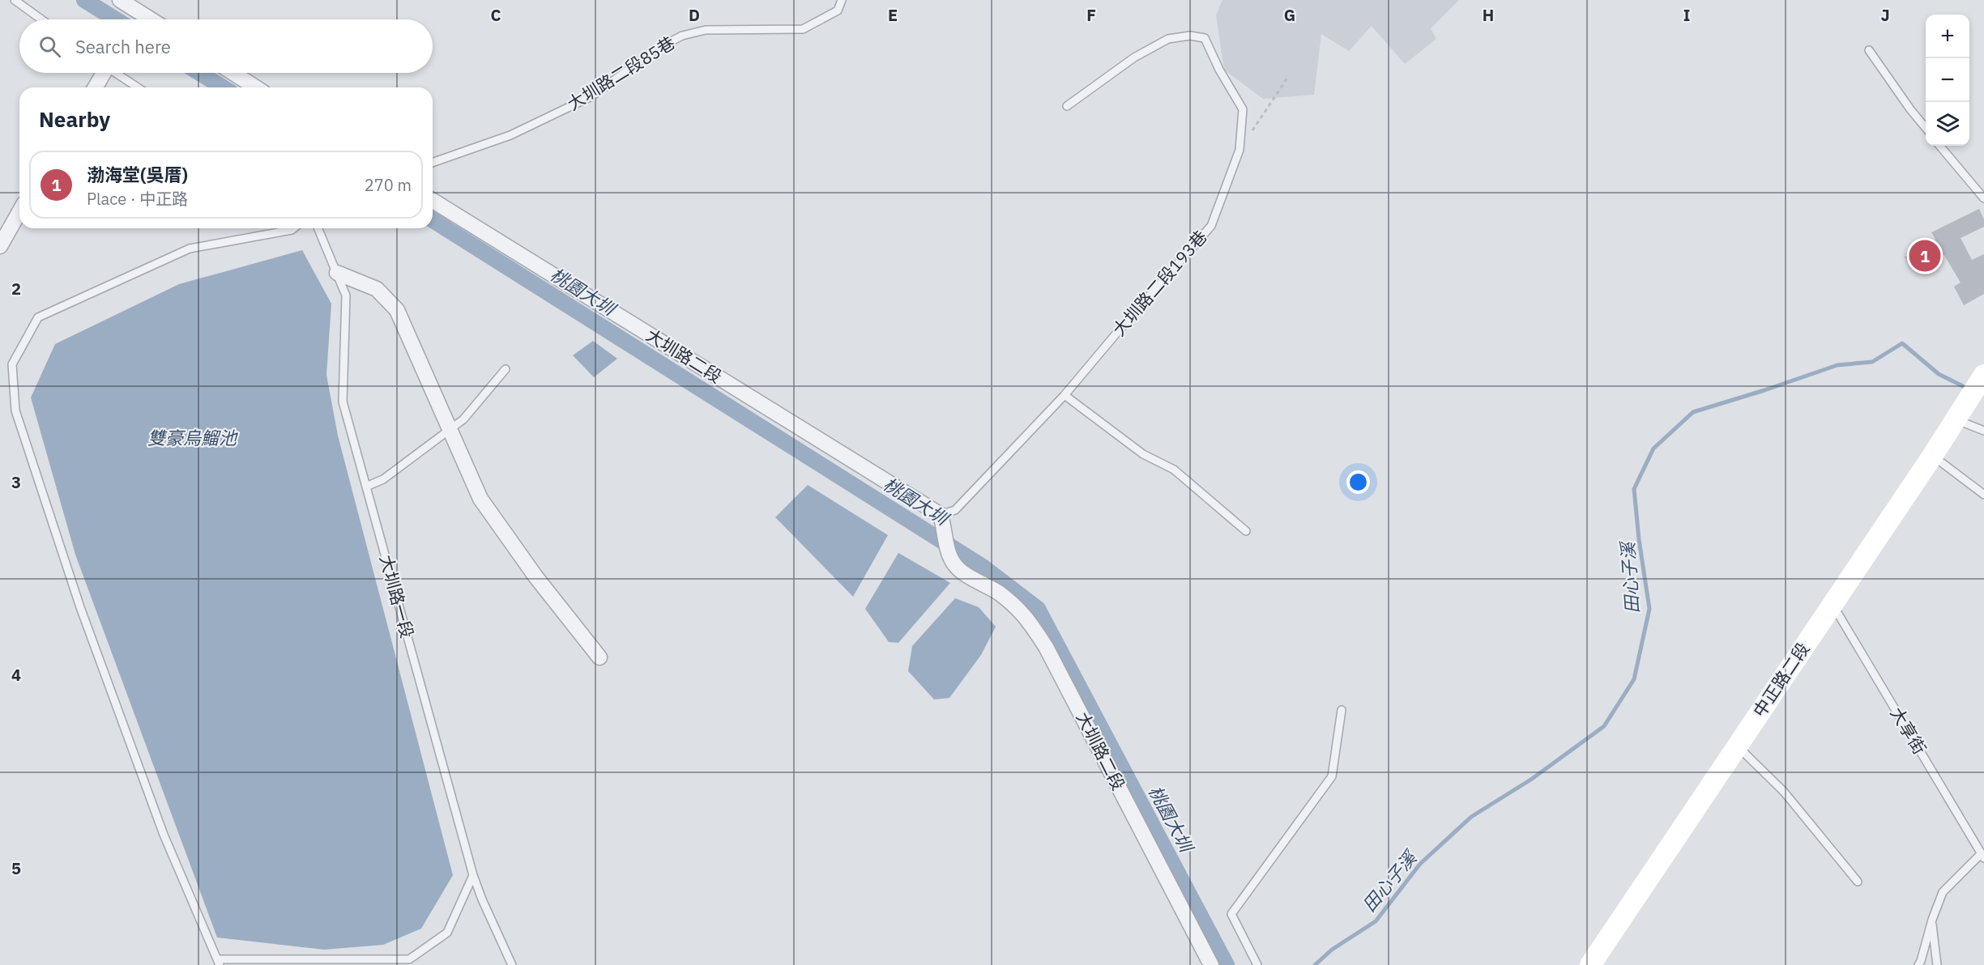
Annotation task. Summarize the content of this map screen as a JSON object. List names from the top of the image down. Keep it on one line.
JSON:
{"streets":{"main road":["中正路二段"],"street":["大圳路二段"],"lane":["大圳路二段85巷","大圳路二段193巷","大圳路一段","大享街"]},"crossings":[["大圳路二段193巷","大圳路二段"],["中正路二段","大享街"]],"water":["桃園大圳","雙豪烏鰡池","田心子溪"],"page":{"map_buttons":["+","−"],"search":"Search here","heading":"Nearby","list":[{"mark":"1","name":"渤海堂(吳厝)","note":"Place · 中正路","value":"270 m"}],"pins":"1"},"grid":{"columns":["C","D","E","F","G","H","I","J"],"rows":["2","3","4","5"]}}
